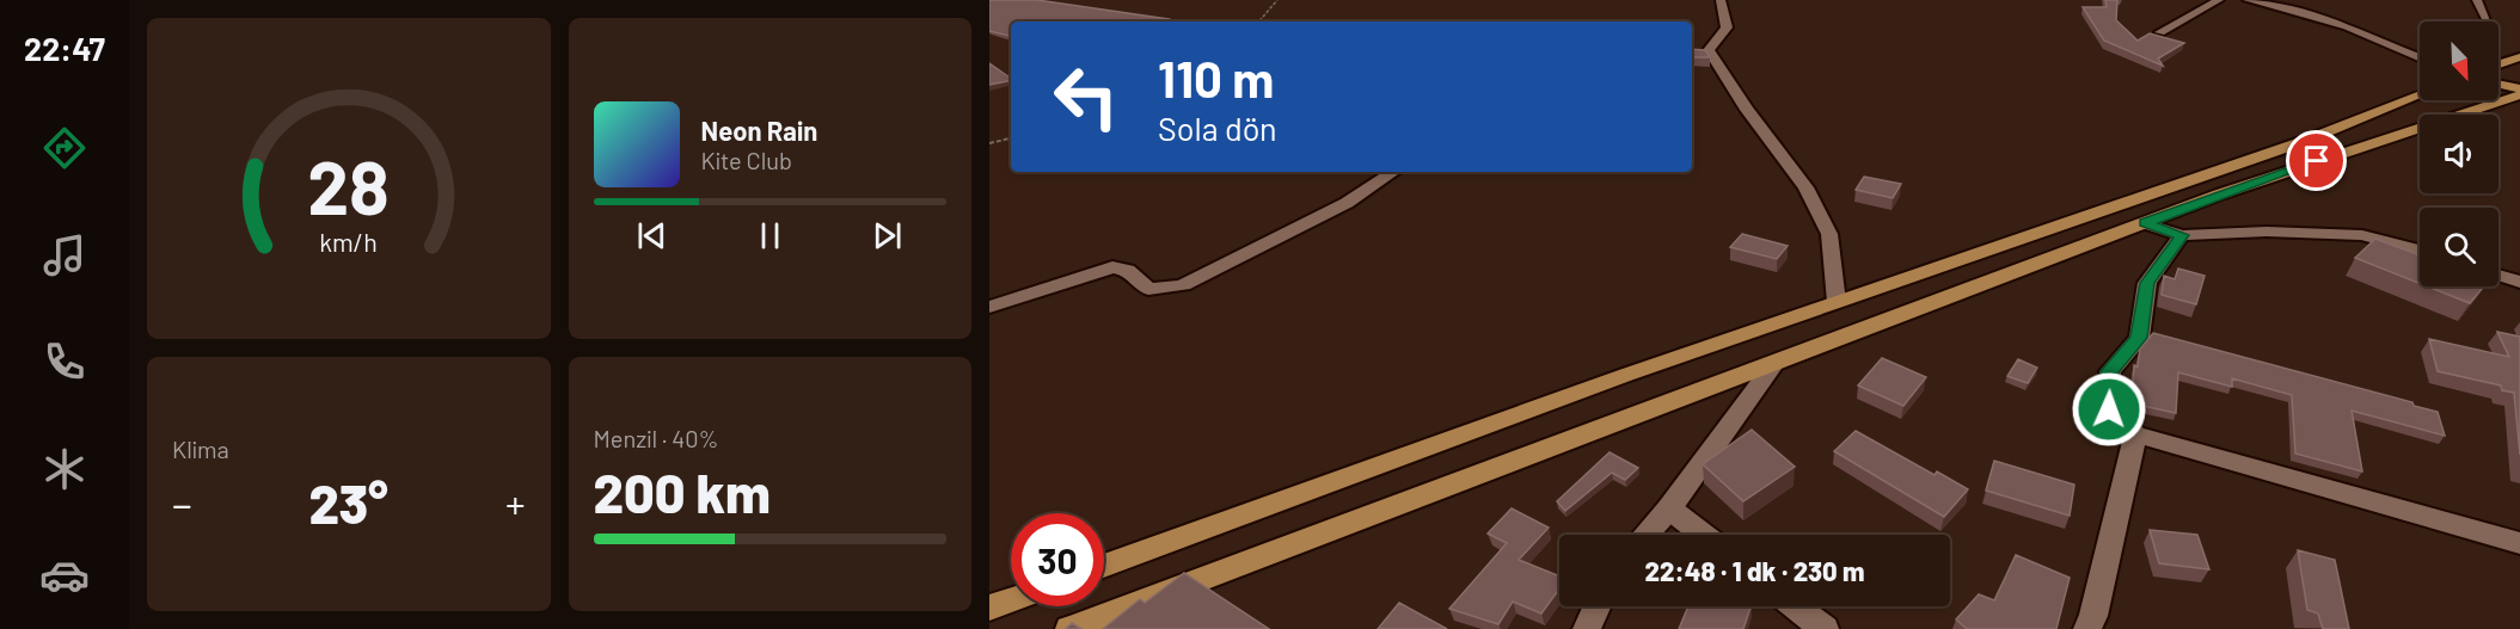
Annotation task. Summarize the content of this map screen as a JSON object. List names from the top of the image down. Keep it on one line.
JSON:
{"north":"bottom right","page":{"tabs":"22:47","turn":["110 m","Sola dön"],"song":["Neon Rain","Kite Club"],"tile":["Klima",["Menzil · 40%","200 km"]],"heat":["−","23°","+"],"limit":"30","trip":"22:48 · 1 dk · 230 m","gauge":["28","km/h"]}}
